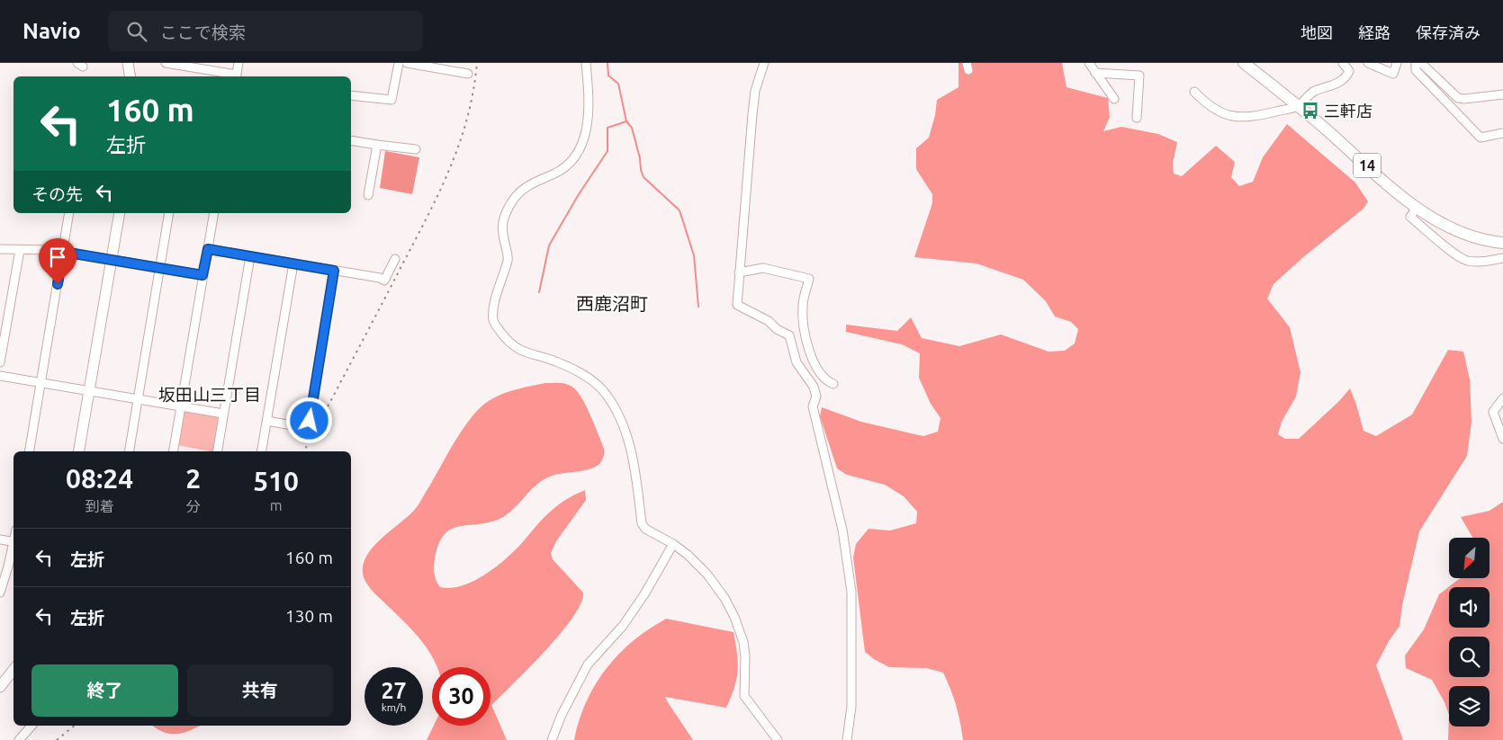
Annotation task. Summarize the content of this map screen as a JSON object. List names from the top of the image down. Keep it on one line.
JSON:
{"streets":{"main road":["14"]},"districts":["西鹿沼町","坂田山三丁目"],"places":{"bus stop":["三軒店"]},"north":"bottom left","page":{"header":"Navio","search":"ここで検索","nav":["地図","経路","保存済み"],"turn":["160 m","左折"],"then":"その先","eta":["08:24","到着","2","分","510","m"],"list":[{"name":"左折","value":"160 m"},{"name":"左折","value":"130 m"}],"buttons":["終了","共有"],"speed":"27 km/h","limit":"30"}}
